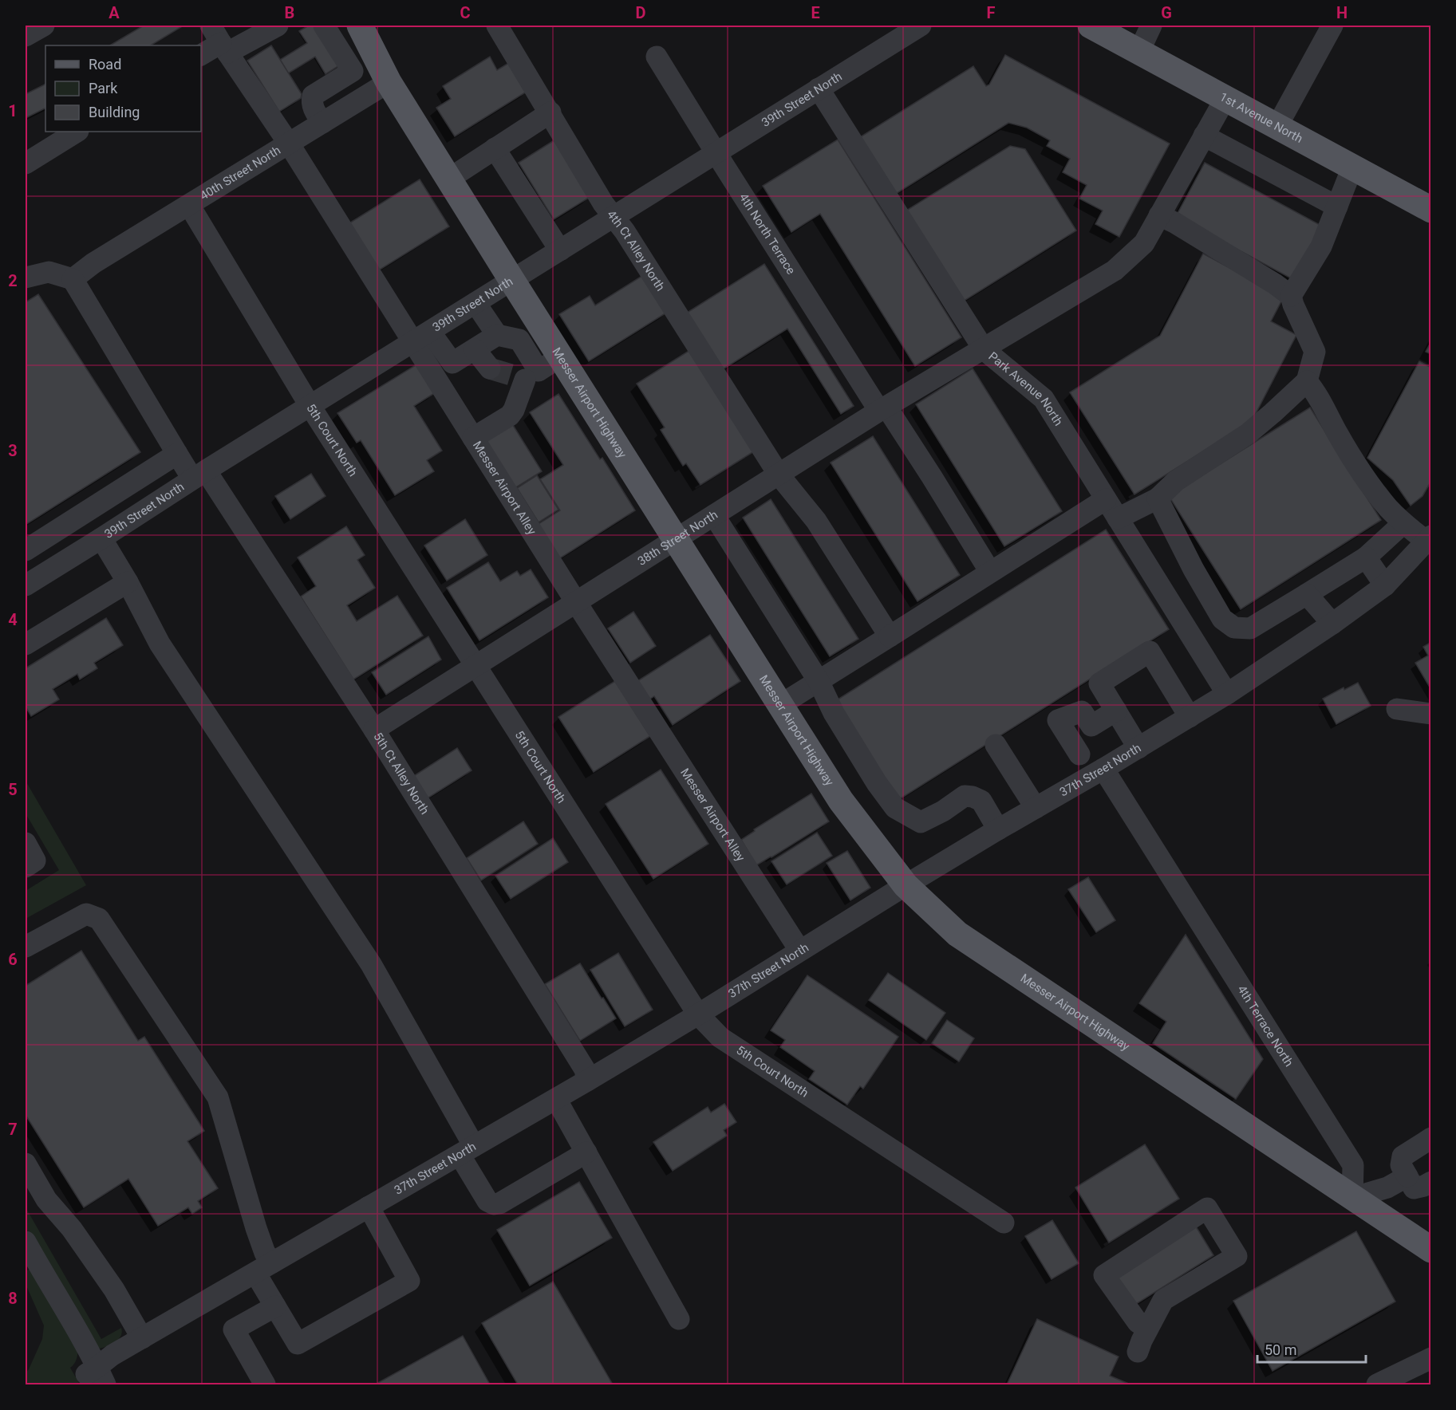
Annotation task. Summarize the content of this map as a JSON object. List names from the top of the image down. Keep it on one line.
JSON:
{"streets":{"main road":["1st Avenue North","Messer Airport Highway"],"street":["39th Street North","40th Street North","4th North Terrace","4th Ct Alley North","Park Avenue North","5th Court North","Messer Airport Alley","38th Street North","37th Street North","5th Ct Alley North","4th Terrace North"]},"crossings":[["39th Street North","4th North Terrace"],["39th Street North","4th Ct Alley North"],["39th Street North","Park Avenue North"],["39th Street North","Messer Airport Highway"],["39th Street North","5th Court North"],["39th Street North","Messer Airport Alley"],["39th Street North","5th Ct Alley North"],["1st Avenue North","38th Street North"],["40th Street North","Messer Airport Highway"],["40th Street North","5th Court North"],["40th Street North","Messer Airport Alley"],["40th Street North","5th Ct Alley North"],["4th North Terrace","38th Street North"],["4th Ct Alley North","38th Street North"],["Park Avenue North","38th Street North"],["Park Avenue North","37th Street North"],["Messer Airport Highway","38th Street North"],["Messer Airport Highway","37th Street North"],["Messer Airport Highway","4th Terrace North"],["5th Court North","38th Street North"],["5th Court North","37th Street North"],["Messer Airport Alley","38th Street North"],["Messer Airport Alley","37th Street North"],["38th Street North","5th Ct Alley North"],["37th Street North","5th Ct Alley North"],["37th Street North","4th Terrace North"]],"legend":["Road","Park","Building"],"scale_bar":"50 m","grid":{"columns":["A","B","C","D","E","F","G","H"],"rows":["1","2","3","4","5","6","7","8"]}}
